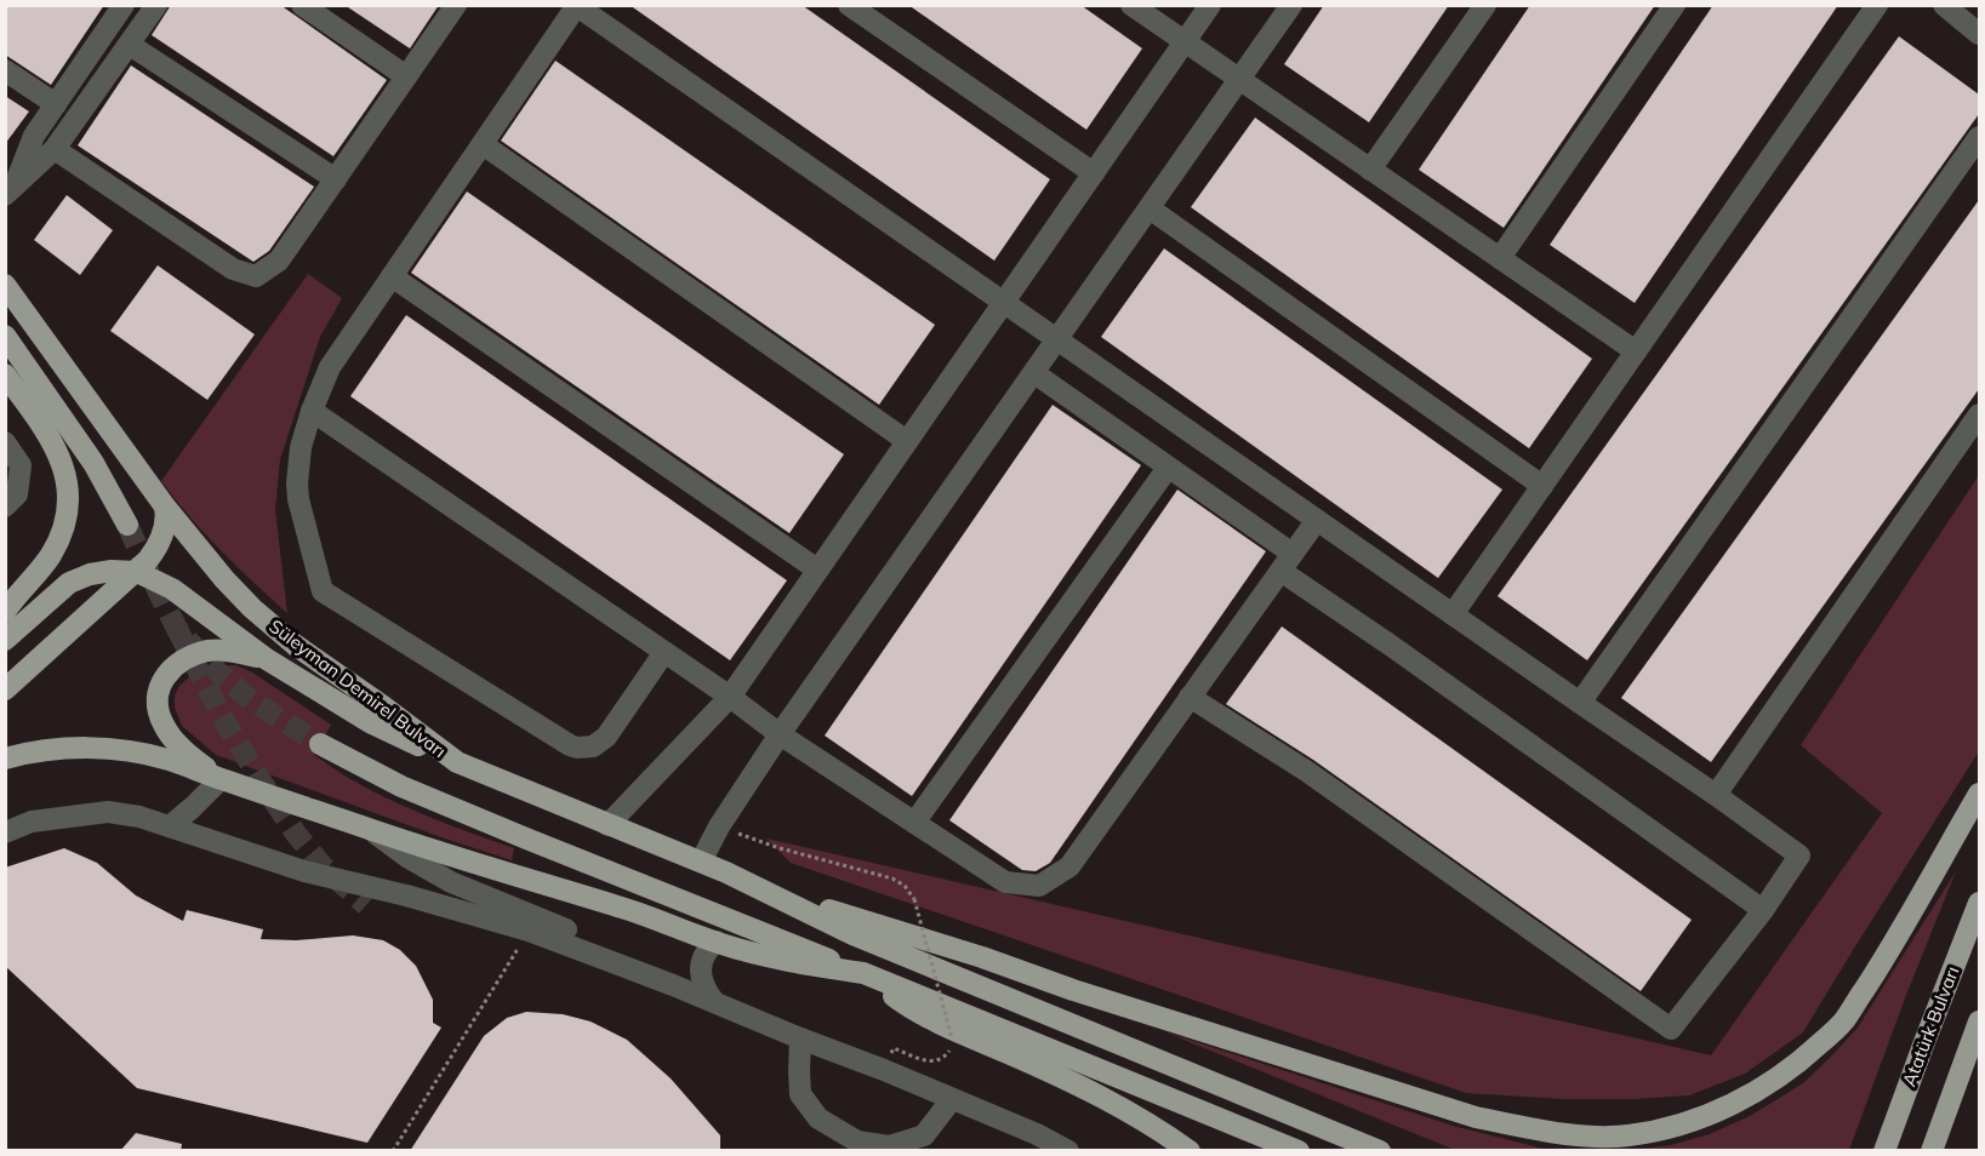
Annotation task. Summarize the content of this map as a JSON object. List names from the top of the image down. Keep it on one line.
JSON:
{"streets":{"main road":["Süleyman Demirel Bulvarı","Atatürk Bulvarı"]}}
